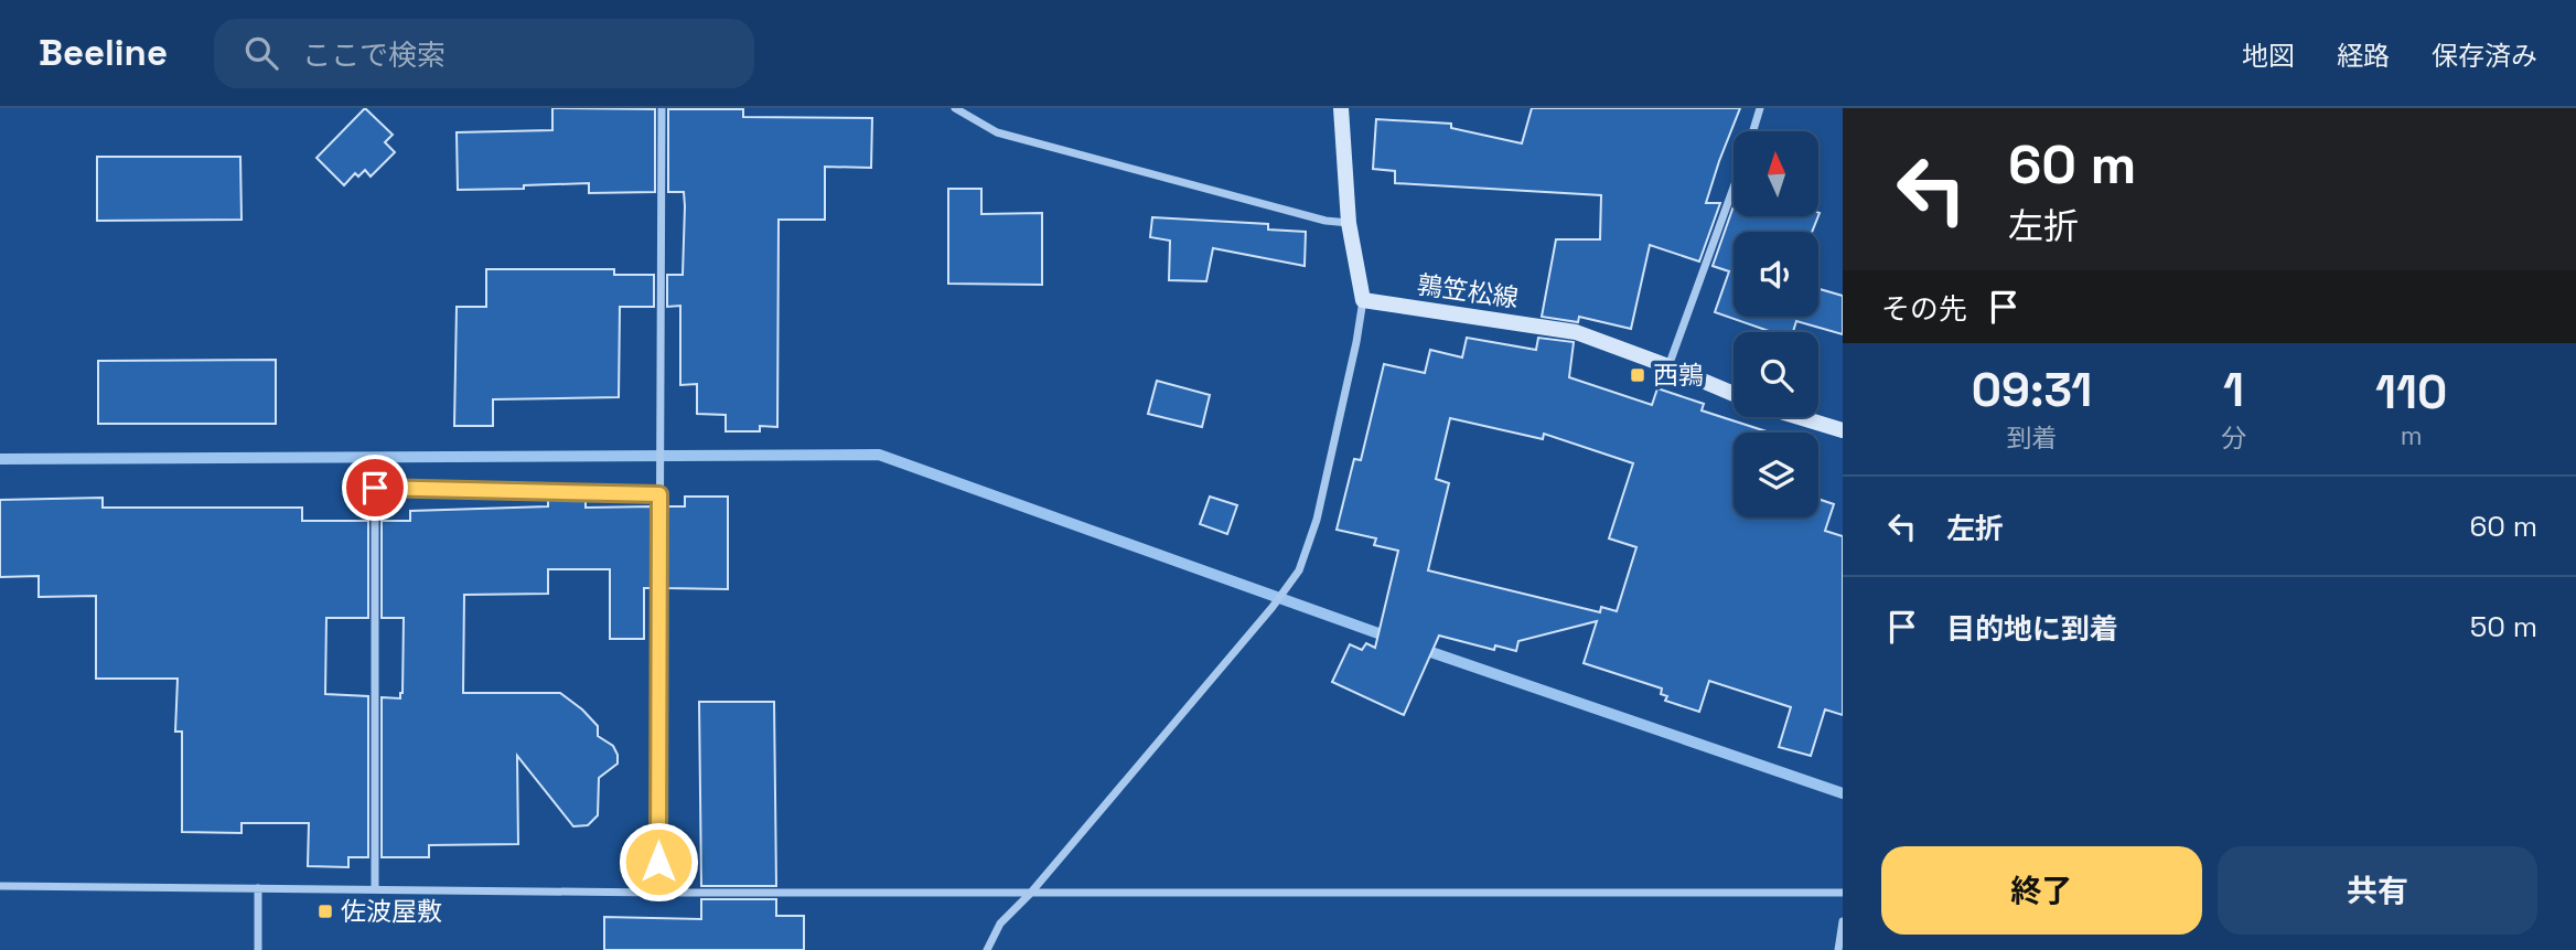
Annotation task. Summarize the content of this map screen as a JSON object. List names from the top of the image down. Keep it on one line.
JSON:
{"streets":{"main road":["鶉笠松線"]},"places":{"transit":["西鶉","佐波屋敷"]},"north":"top","page":{"header":"Beeline","search":"ここで検索","nav":["地図","経路","保存済み"],"turn":["60 m","左折"],"then":"その先","eta":["09:31","到着","1","分","110","m"],"list":[{"name":"左折","value":"60 m"},{"name":"目的地に到着","value":"50 m"}],"buttons":["終了","共有"]}}
